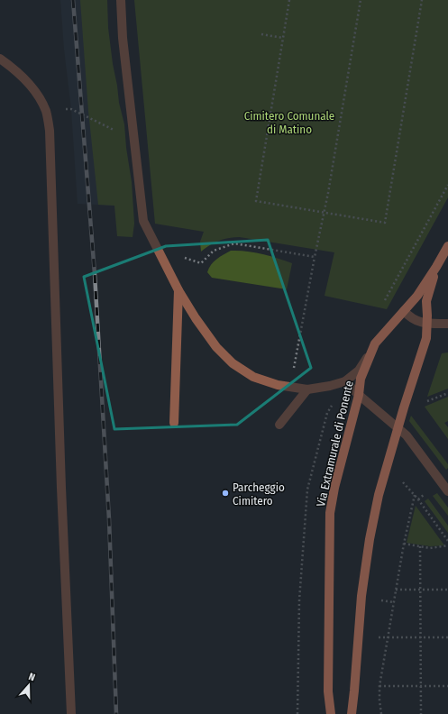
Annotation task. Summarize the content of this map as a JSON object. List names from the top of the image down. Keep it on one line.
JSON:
{"streets":{"main road":["Via Extramurale di Ponente"]},"parks":["Cimitero Comunale di Matino"],"places":["Parcheggio Cimitero"],"north":"top"}
